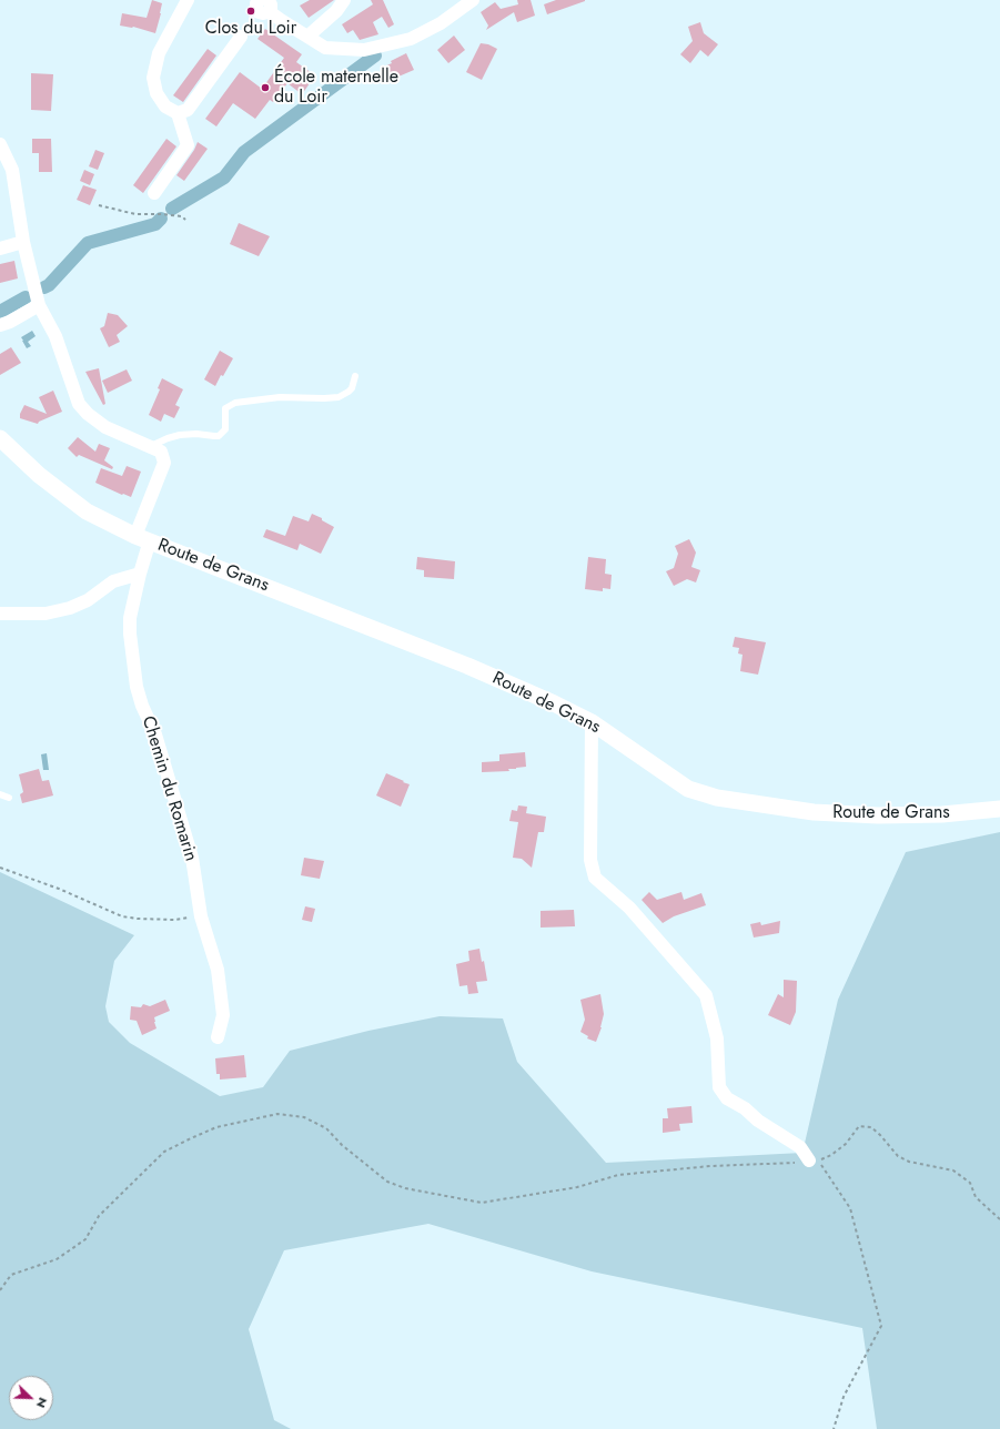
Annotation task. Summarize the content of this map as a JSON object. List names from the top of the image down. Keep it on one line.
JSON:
{"streets":{"street":["Route de Grans","Chemin du Romarin"]},"crossings":[["Route de Grans","Chemin du Romarin"]],"places":["Clos du Loir","École maternelle du Loir"],"north":"bottom right"}
